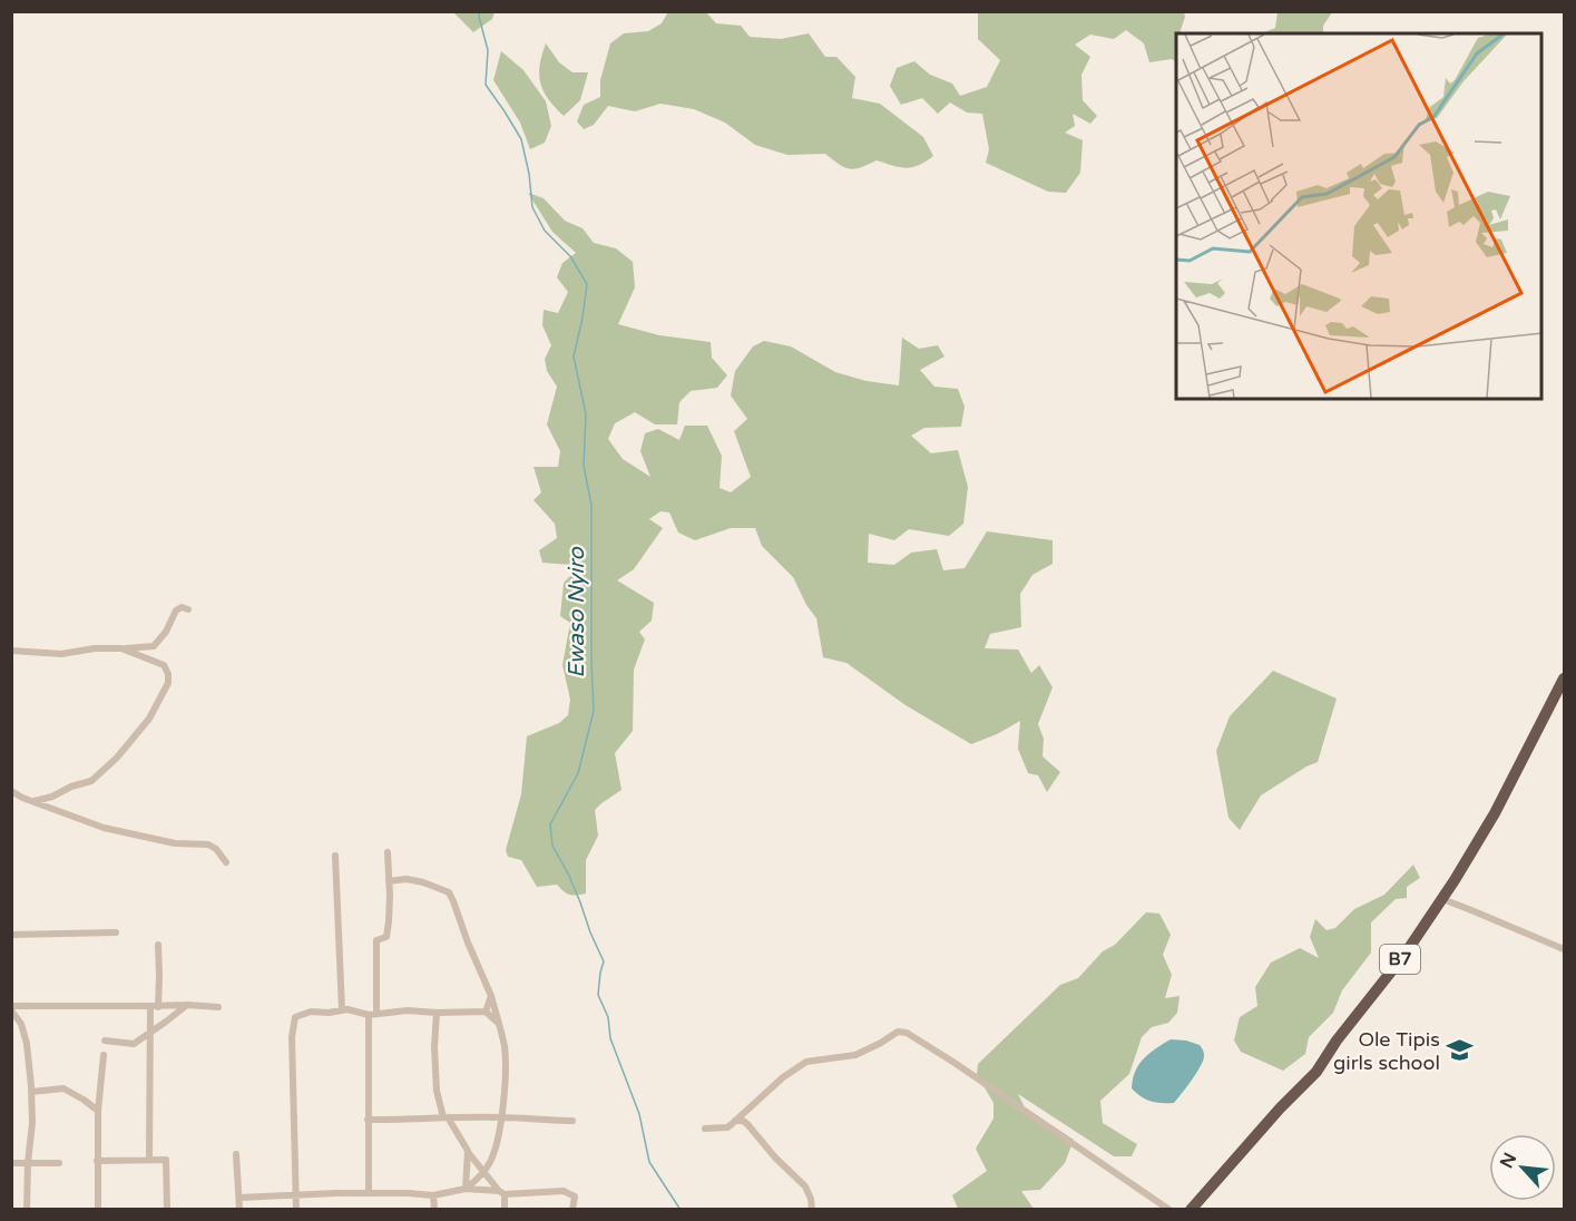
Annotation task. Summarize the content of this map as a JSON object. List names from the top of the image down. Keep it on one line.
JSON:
{"streets":{"highway":["B7"]},"water":["Ewaso Nyiro"],"places":{"school or university":["Ole Tipis girls school"]},"north":"top left"}
